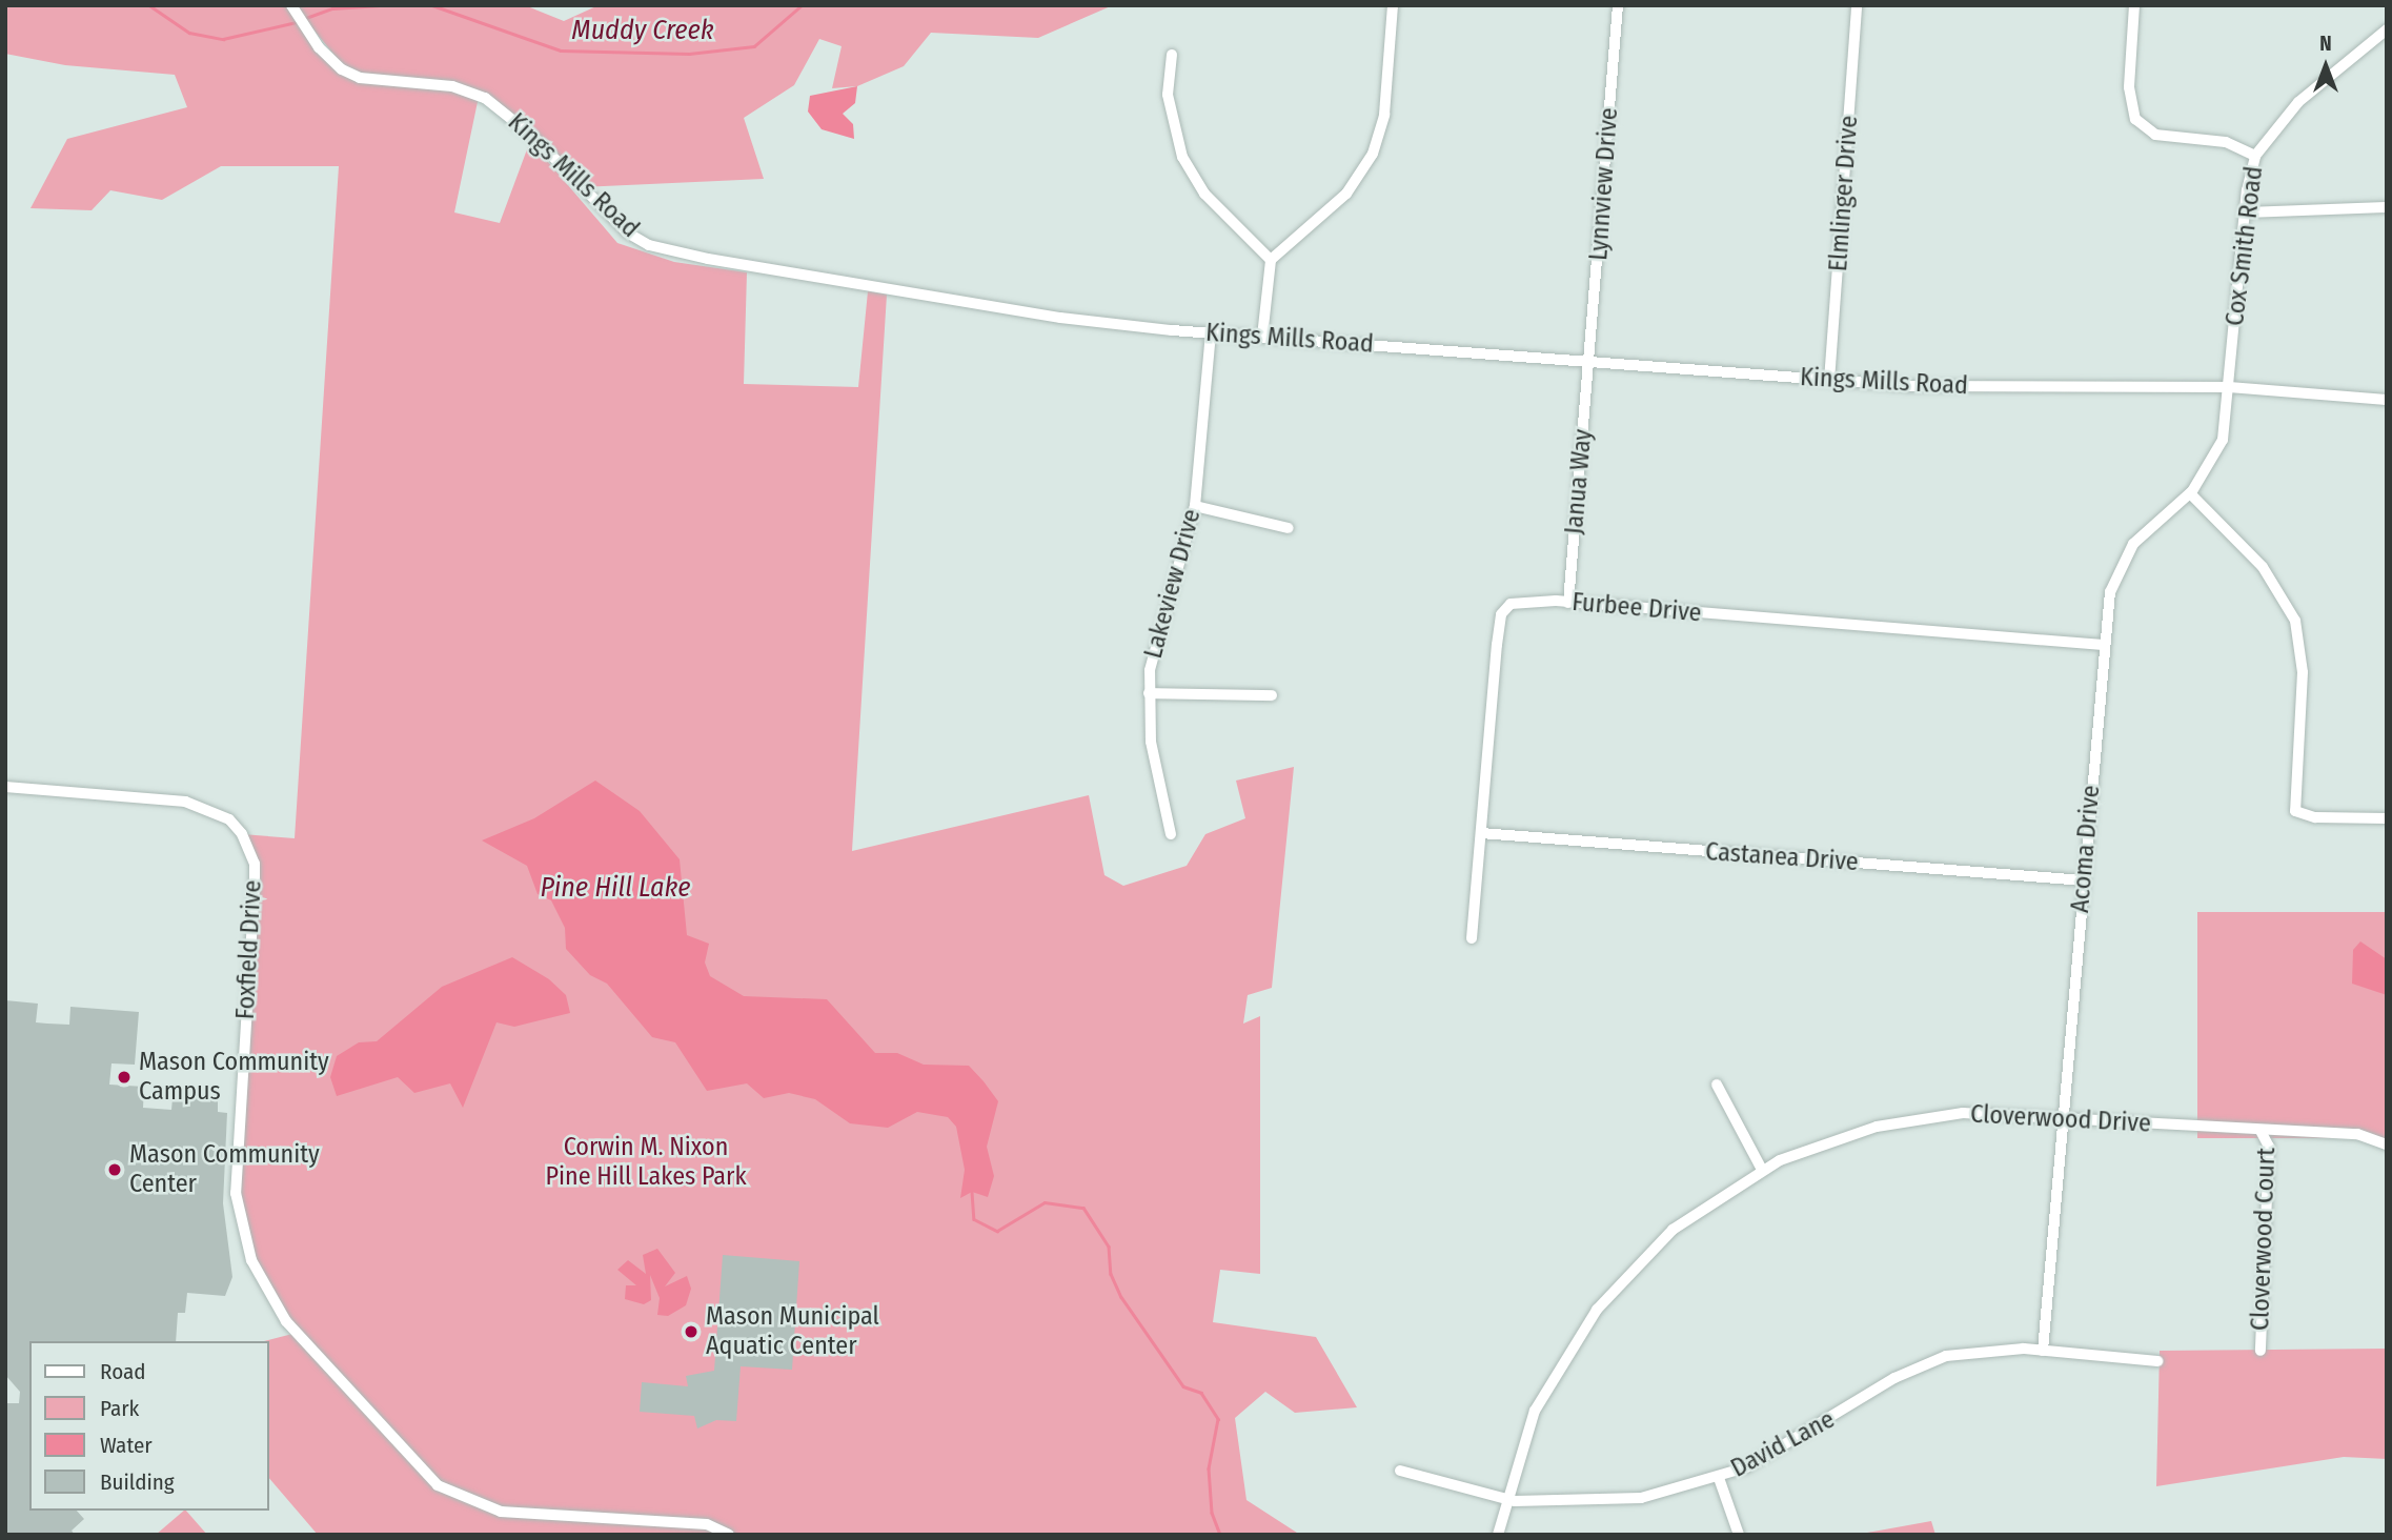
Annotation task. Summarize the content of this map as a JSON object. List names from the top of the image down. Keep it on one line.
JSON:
{"streets":{"street":["Kings Mills Road","Lynnview Drive","Elmlinger Drive","Cox Smith Road","Janua Way","Lakeview Drive","Furbee Drive","Acoma Drive","Castanea Drive","Foxfield Drive","Cloverwood Drive","Cloverwood Court","David Lane"]},"crossings":[["Kings Mills Road","Lynnview Drive"],["Kings Mills Road","Elmlinger Drive"],["Kings Mills Road","Cox Smith Road"],["Kings Mills Road","Janua Way"],["Kings Mills Road","Lakeview Drive"],["Kings Mills Road","Acoma Drive"],["Lynnview Drive","Janua Way"],["Cox Smith Road","Acoma Drive"],["Janua Way","Furbee Drive"],["Furbee Drive","Acoma Drive"],["Furbee Drive","Castanea Drive"],["Acoma Drive","Castanea Drive"],["Acoma Drive","Cloverwood Drive"],["Acoma Drive","David Lane"],["Cloverwood Drive","Cloverwood Court"],["Cloverwood Drive","David Lane"]],"water":["Muddy Creek","Pine Hill Lake"],"parks":["Corwin M. Nixon Pine Hill Lakes Park"],"places":["Mason Community Campus","Mason Community Center","Mason Municipal Aquatic Center"],"legend":["Road","Park","Water","Building"],"north":"top"}
